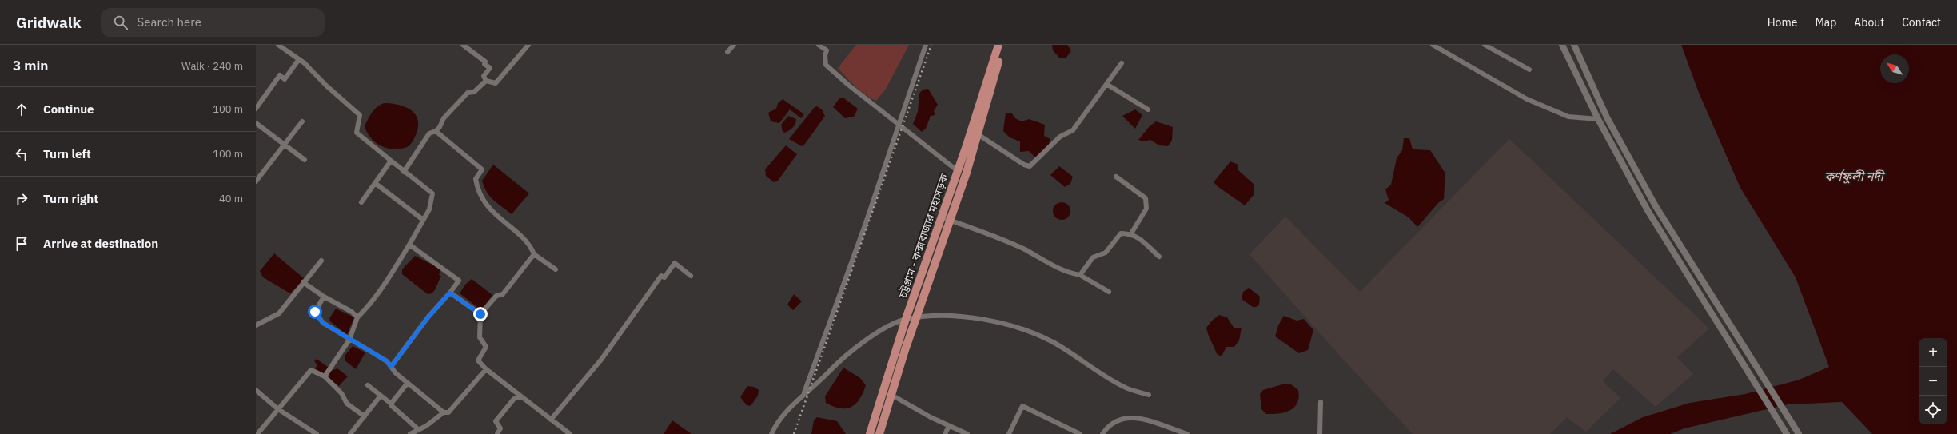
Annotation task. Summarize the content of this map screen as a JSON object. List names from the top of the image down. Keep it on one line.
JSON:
{"streets":{"highway":["চট্টগ্রাম - কক্সবাজার মহাসড়ক"]},"water":["কর্ণফুলী নদী"],"north":"top left","page":{"header":"Gridwalk","search":"Search here","nav":["Home","Map","About","Contact"],"heading":["3 min","Walk · 240 m"],"list":[["Continue","100 m"],["Turn left","100 m"],["Turn right","40 m"],"Arrive at destination"],"map_buttons":["+","−"]}}
